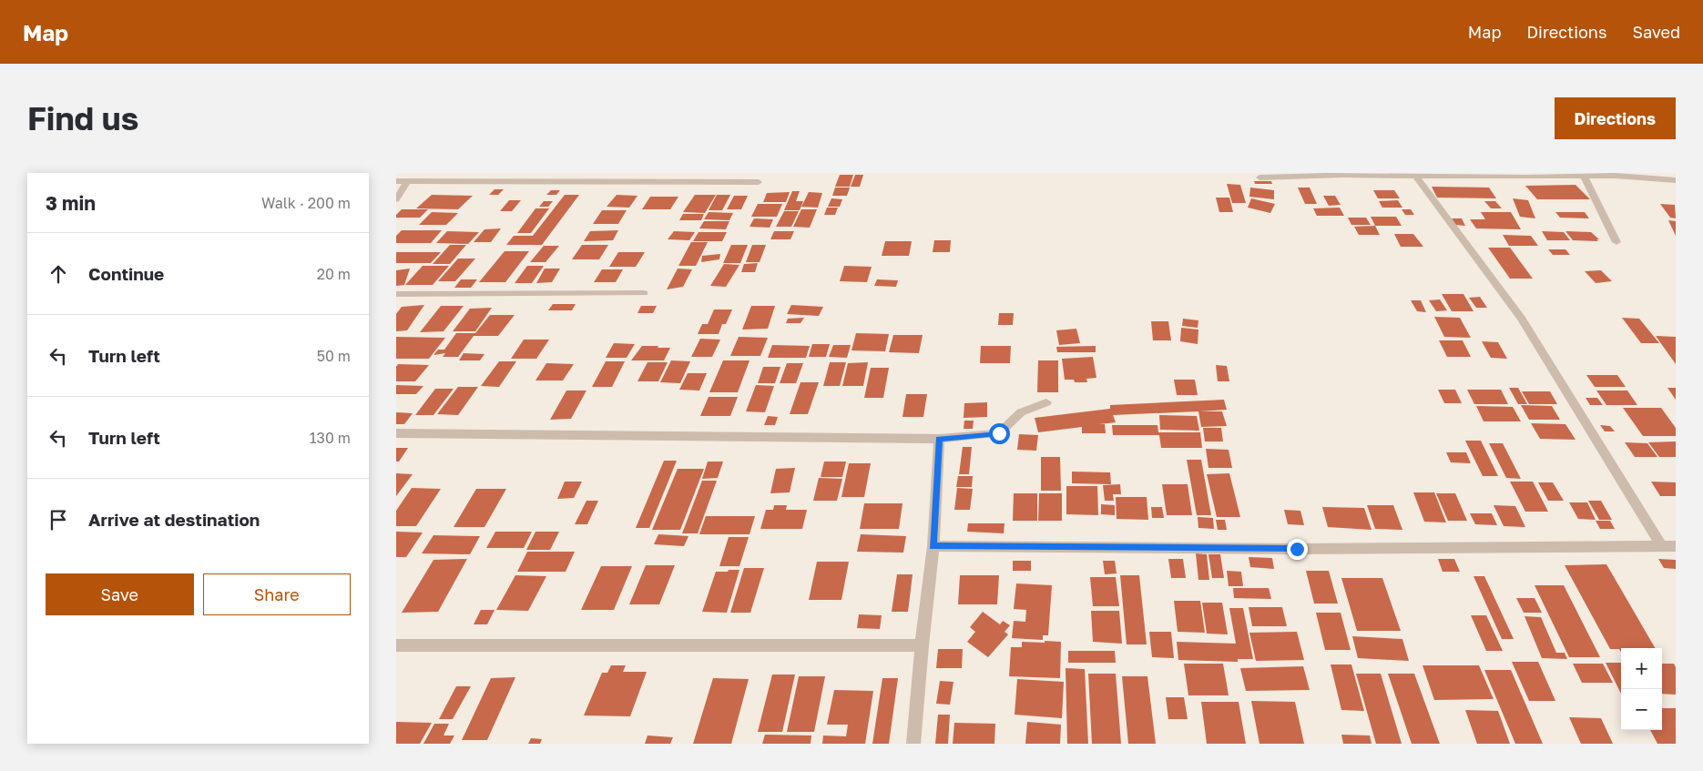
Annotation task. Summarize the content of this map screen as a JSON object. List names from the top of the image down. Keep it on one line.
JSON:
{"page":{"header":"Map","nav":["Map","Directions","Saved"],"buttons":["Directions",["Save","Share"]],"title":"Find us","heading":["3 min","Walk · 200 m"],"list":[["Continue","20 m"],["Turn left","50 m"],["Turn left","130 m"],"Arrive at destination"],"map_buttons":["+","−"]}}
